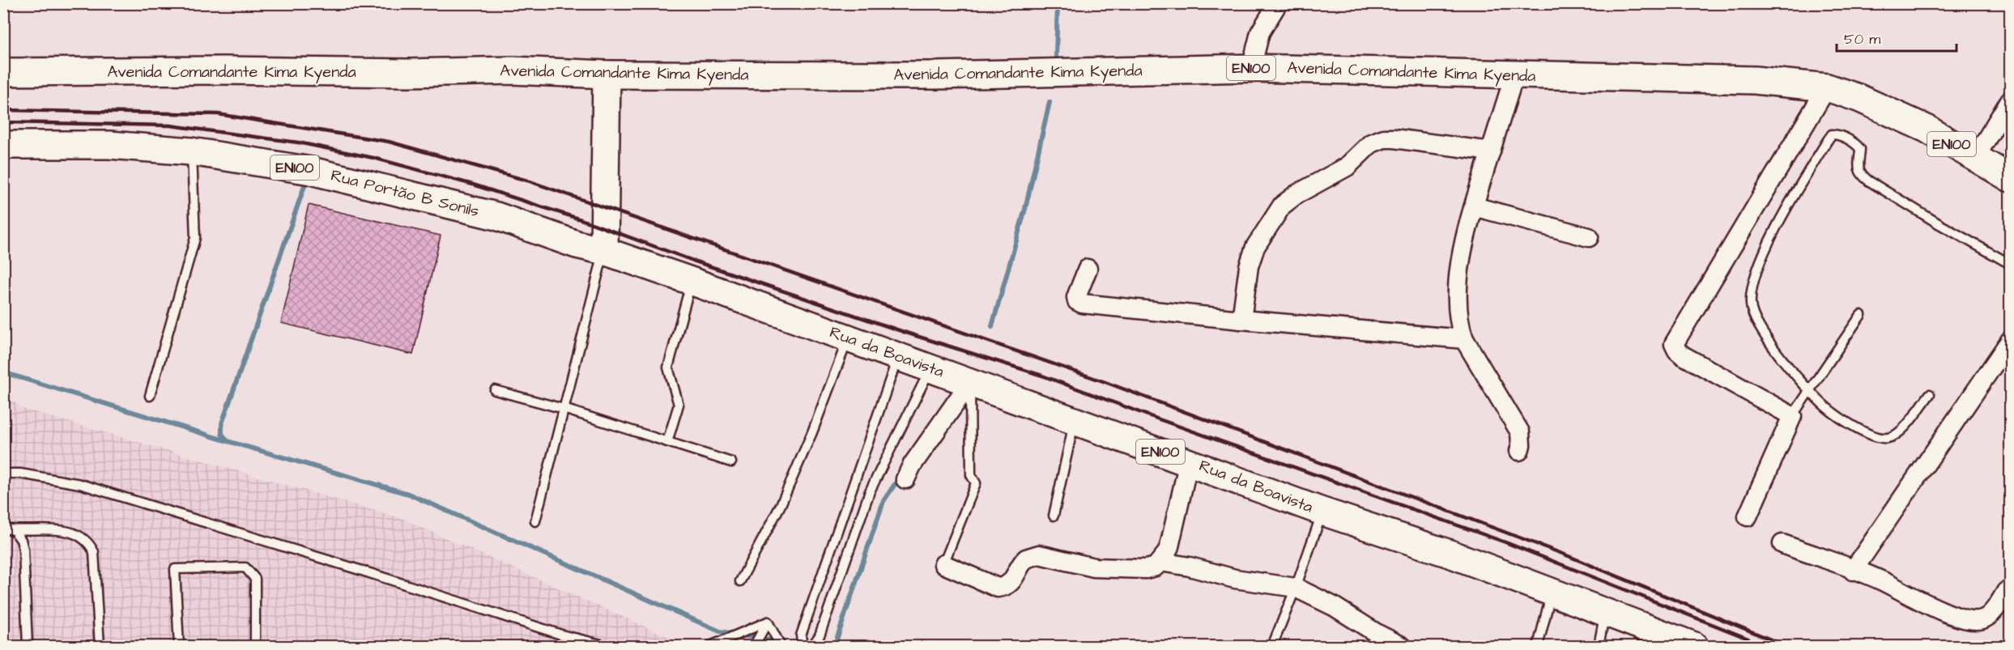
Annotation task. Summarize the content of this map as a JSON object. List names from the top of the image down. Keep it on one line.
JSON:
{"streets":{"main road":["EN100","Avenida Comandante Kima Kyenda","Rua Portão B Sonils","Rua da Boavista"]},"crossings":[["Rua Portão B Sonils","Rua da Boavista"]],"scale_bar":"50 m"}
